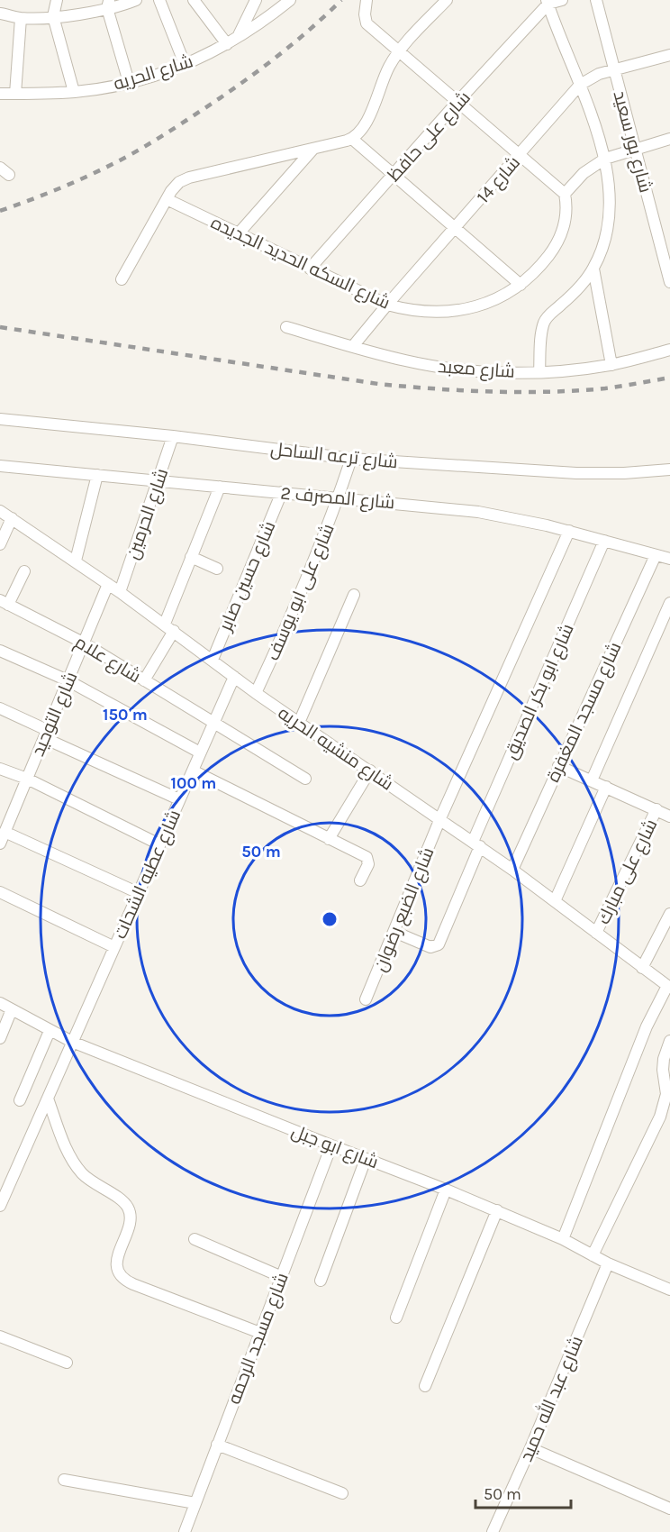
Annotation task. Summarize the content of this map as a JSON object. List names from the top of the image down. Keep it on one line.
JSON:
{"streets":{"street":["شارع الحريه","شارع على حافظ","شارع بور سعيد","شارع 14","شارع السكه الحديد الجديده","شارع معبد","شارع ترعه الساحل","شارع المصرف 2","شارع الحرمين","شارع حسين صابر","شارع على ابو يوسف","شارع علام","شارع ابو بكر الصديق","شارع مسجد المغفرة","شارع التوحيد","شارع منشيه الحريه","شارع على مبارك","شارع عطيه الشحات","شارع الضبع رضوان","شارع ابو جبل","شارع مسجد الرحمه","شارع عبد الله حميد"]},"crossings":[["شارع على حافظ","شارع السكه الحديد الجديده"],["شارع بور سعيد","شارع 14"],["شارع 14","شارع السكه الحديد الجديده"],["شارع 14","شارع معبد"],["شارع ترعه الساحل","شارع الحرمين"],["شارع ترعه الساحل","شارع على ابو يوسف"],["شارع المصرف 2","شارع الحرمين"],["شارع المصرف 2","شارع حسين صابر"],["شارع المصرف 2","شارع على ابو يوسف"],["شارع المصرف 2","شارع ابو بكر الصديق"],["شارع المصرف 2","شارع مسجد المغفرة"],["شارع المصرف 2","شارع الضبع رضوان"],["شارع الحرمين","شارع منشيه الحريه"],["شارع حسين صابر","شارع منشيه الحريه"],["شارع على ابو يوسف","شارع منشيه الحريه"],["شارع علام","شارع التوحيد"],["شارع علام","شارع عطيه الشحات"],["شارع ابو بكر الصديق","شارع منشيه الحريه"],["شارع ابو بكر الصديق","شارع الضبع رضوان"],["شارع مسجد المغفرة","شارع منشيه الحريه"],["شارع التوحيد","شارع منشيه الحريه"],["شارع منشيه الحريه","شارع على مبارك"],["شارع منشيه الحريه","شارع عطيه الشحات"],["شارع منشيه الحريه","شارع الضبع رضوان"],["شارع عطيه الشحات","شارع ابو جبل"],["شارع ابو جبل","شارع مسجد الرحمه"],["شارع ابو جبل","شارع عبد الله حميد"]],"scale_bar":"50 m","rings":["150 m","100 m","50 m"]}
